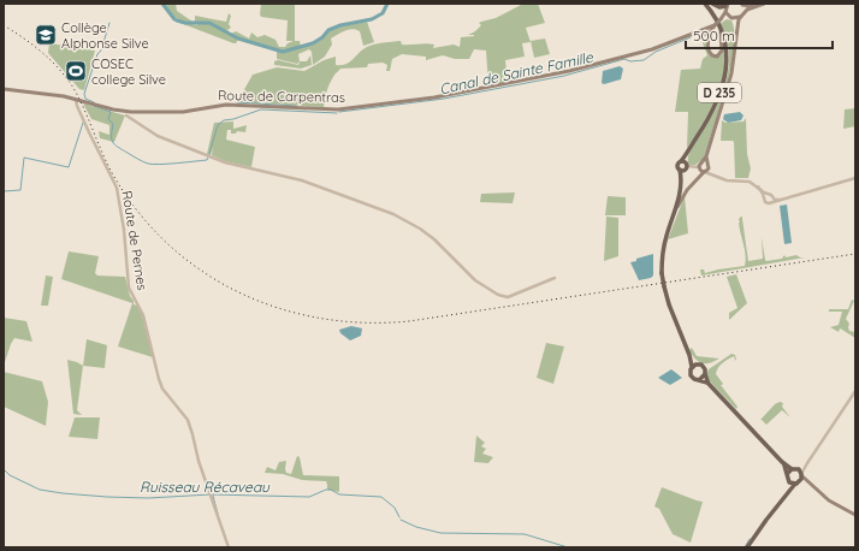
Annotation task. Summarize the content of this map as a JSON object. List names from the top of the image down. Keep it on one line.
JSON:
{"streets":{"main road":["D 235","Route de Carpentras"],"street":["Route de Pernes"]},"crossings":[["Route de Carpentras","Route de Pernes"]],"water":["Canal de Sainte Famille","Ruisseau Récaveau"],"places":{"school or university":["Collège Alphonse Silve"],"sports":["COSEC college Silve"]},"scale_bar":"500 m"}
